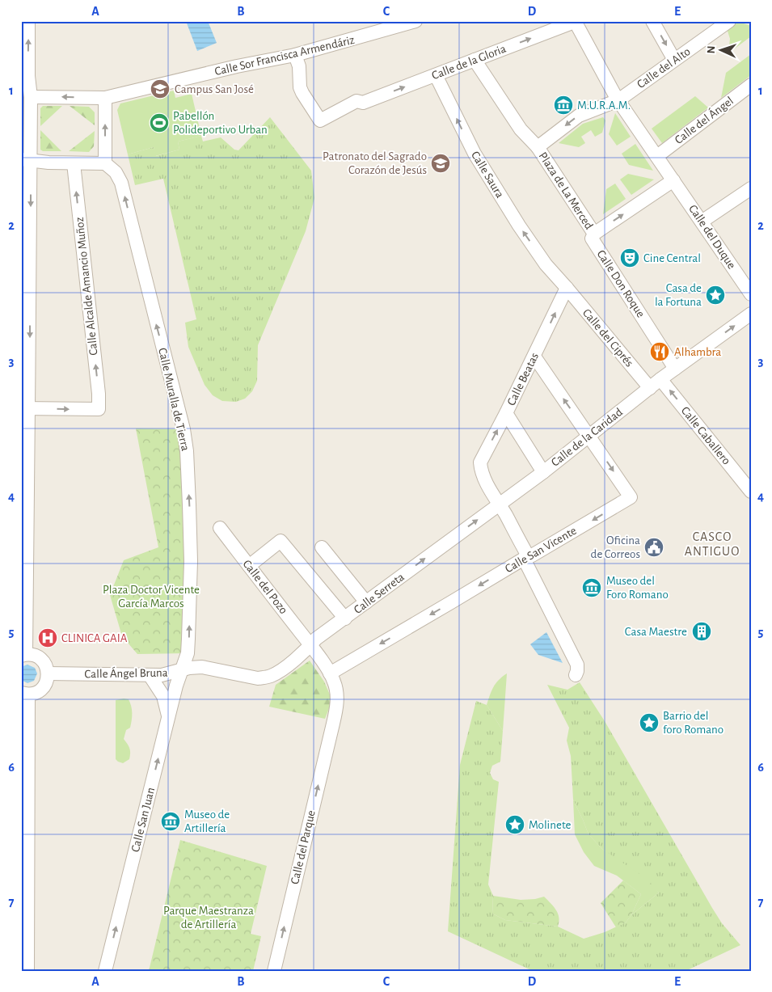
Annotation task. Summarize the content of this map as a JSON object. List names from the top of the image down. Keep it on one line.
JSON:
{"streets":{"street":["Calle Sor Francisca Armendáriz","Calle de la Gloria","Calle del Alto","Calle del Ángel","Calle Saura","Plaza de La Merced","Calle del Duque","Calle Don Roque","Calle Alcalde Amancio Muñoz","Calle del Ciprés","Calle Beatas","Calle Muralla de Tierra","Calle Caballero","Calle de la Caridad","Calle San Vicente","Calle del Pozo","Calle Serreta","Calle Ángel Bruna","Calle San Juan","Calle del Parque"]},"crossings":[["Calle Sor Francisca Armendáriz","Calle de la Gloria"],["Calle de la Gloria","Calle Saura"],["Calle del Alto","Plaza de La Merced"],["Calle Saura","Calle del Ciprés"],["Calle Saura","Calle Beatas"],["Plaza de La Merced","Calle del Duque"],["Plaza de La Merced","Calle Don Roque"],["Calle Don Roque","Calle de la Caridad"],["Calle del Ciprés","Calle Beatas"],["Calle del Ciprés","Calle de la Caridad"],["Calle Beatas","Calle de la Caridad"],["Calle Muralla de Tierra","Calle Ángel Bruna"],["Calle Muralla de Tierra","Calle San Juan"],["Calle Caballero","Calle de la Caridad"],["Calle de la Caridad","Calle San Vicente"],["Calle de la Caridad","Calle Serreta"],["Calle San Vicente","Calle del Pozo"],["Calle San Vicente","Calle del Parque"],["Calle del Pozo","Calle Serreta"],["Calle del Pozo","Calle del Parque"],["Calle Serreta","Calle Ángel Bruna"],["Calle Ángel Bruna","Calle San Juan"]],"one_way":["Calle Beatas","Calle Muralla de Tierra","Calle Caballero","Calle de la Caridad","Calle San Vicente","Calle Serreta","Calle del Parque"],"districts":["CASCO ANTIGUO"],"parks":["Plaza Doctor Vicente García Marcos","Parque Maestranza de Artillería"],"places":{"school or university":["Campus San José","Patronato del Sagrado Corazón de Jesús"],"museum":["M.U.R.A.M.","Museo del Foro Romano","Museo de Artillería"],"sports":["Pabellón Polideportivo Urban"],"theatre":["Cine Central"],"place":["Casa de la Fortuna","Barrio del foro Romano","Molinete"],"restaurant":["Alhambra"],"public building":["Oficina de Correos"],"building":["Casa Maestre"],"hospital":["CLINICA GAIA"]},"north":"left","grid":{"columns":["A","B","C","D","E"],"rows":["1","2","3","4","5","6","7"]}}
